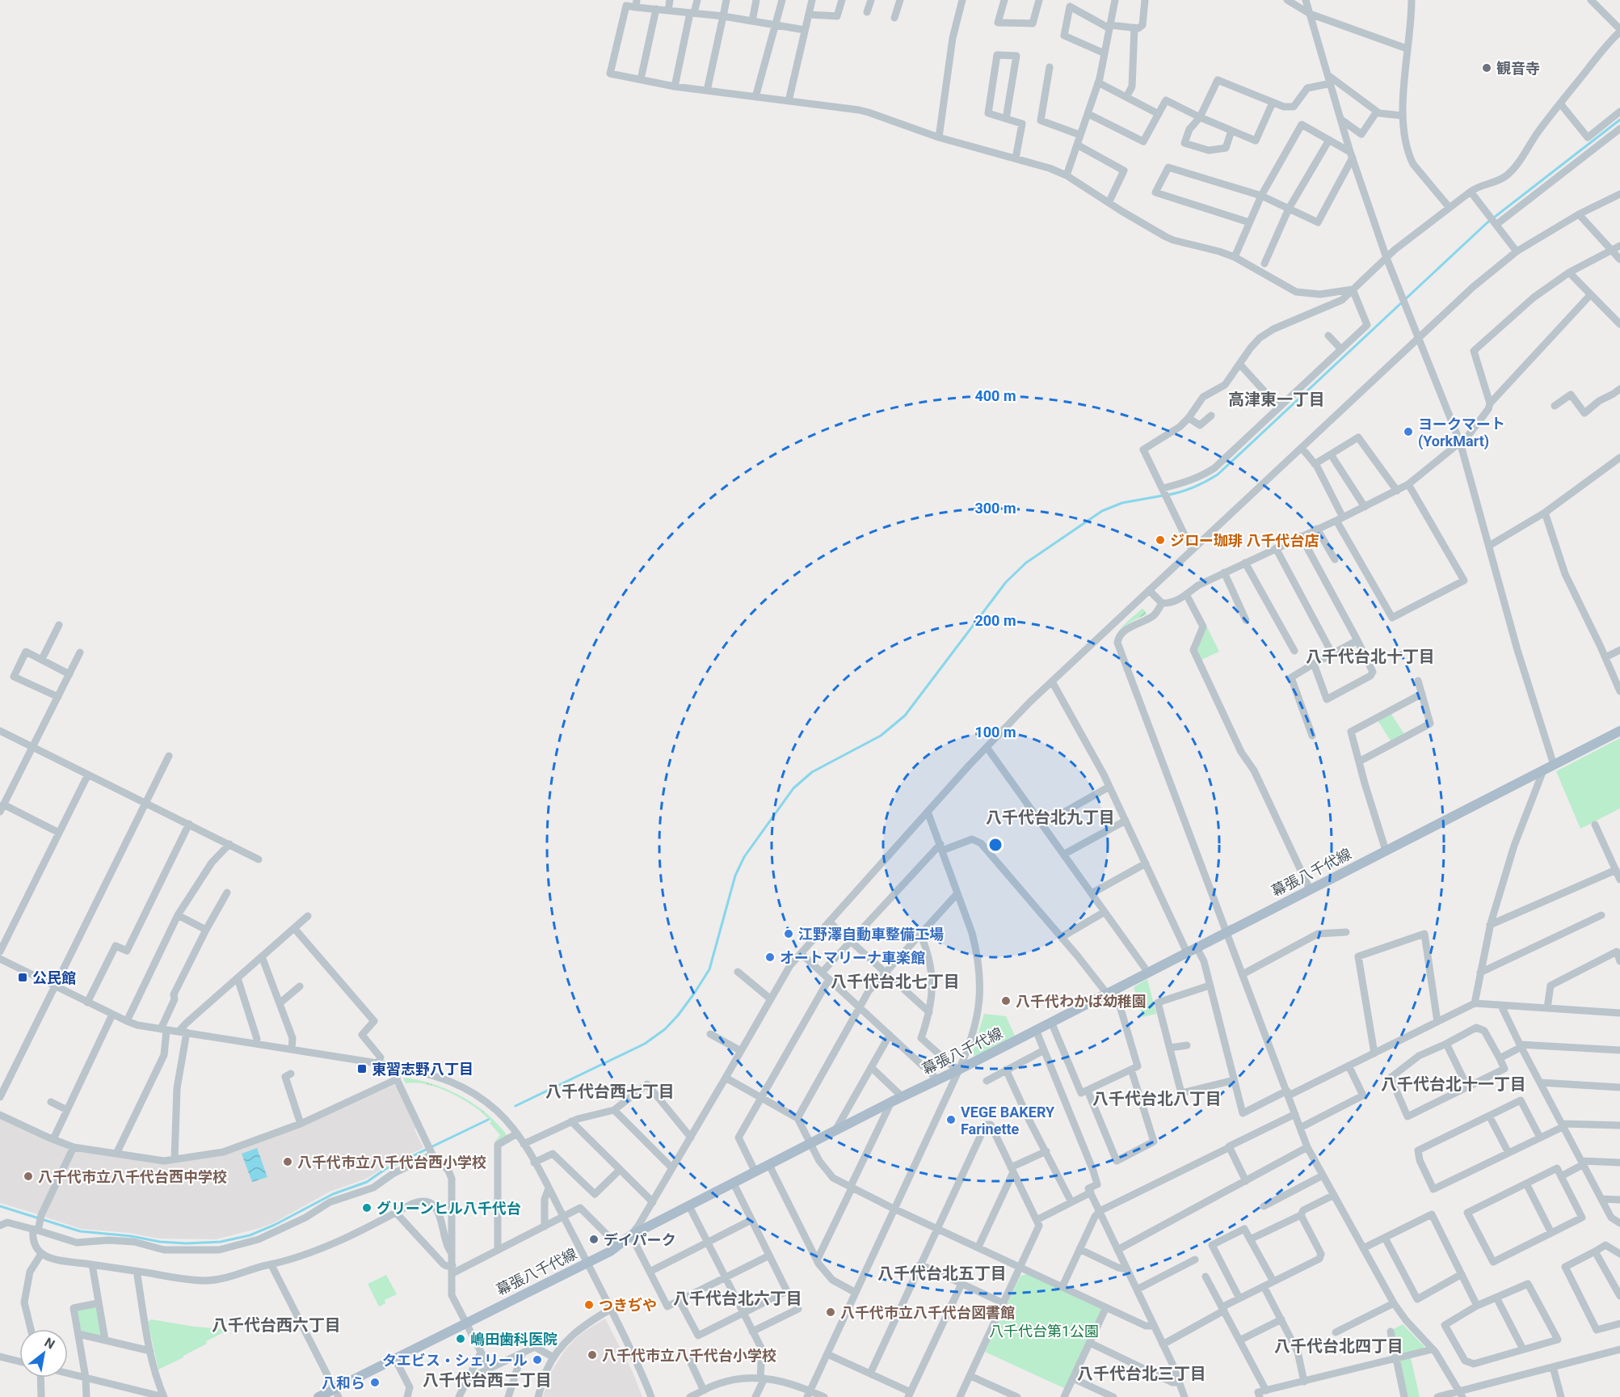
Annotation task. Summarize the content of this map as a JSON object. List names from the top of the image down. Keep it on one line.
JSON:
{"streets":{"main road":["幕張八千代線"]},"districts":["高津東一丁目","八千代台北十丁目","八千代台北九丁目","八千代台北七丁目","八千代台北十一丁目","八千代台西七丁目","八千代台北八丁目","八千代台北五丁目","八千代台北六丁目","八千代台西六丁目","八千代台北四丁目","八千代台北三丁目","八千代台西二丁目"],"parks":["八千代台第1公園"],"places":{"other":["観音寺","ヨークマート (YorkMart)","ジロー珈琲 八千代台店","江野澤自動車整備工場","オートマリーナ車楽館","八千代わかば幼稚園","VEGE BAKERY Farinette","八千代市立八千代台西小学校","八千代市立八千代台西中学校","グリーンヒル八千代台","デイパーク","つきぢや","八千代市立八千代台図書館","嶋田歯科医院","八千代市立八千代台小学校","タエビス・シェリール","八和ら"],"transit":["公民館","東習志野八丁目"]},"north":"top right","rings":["400 m","300 m","200 m","100 m"]}
